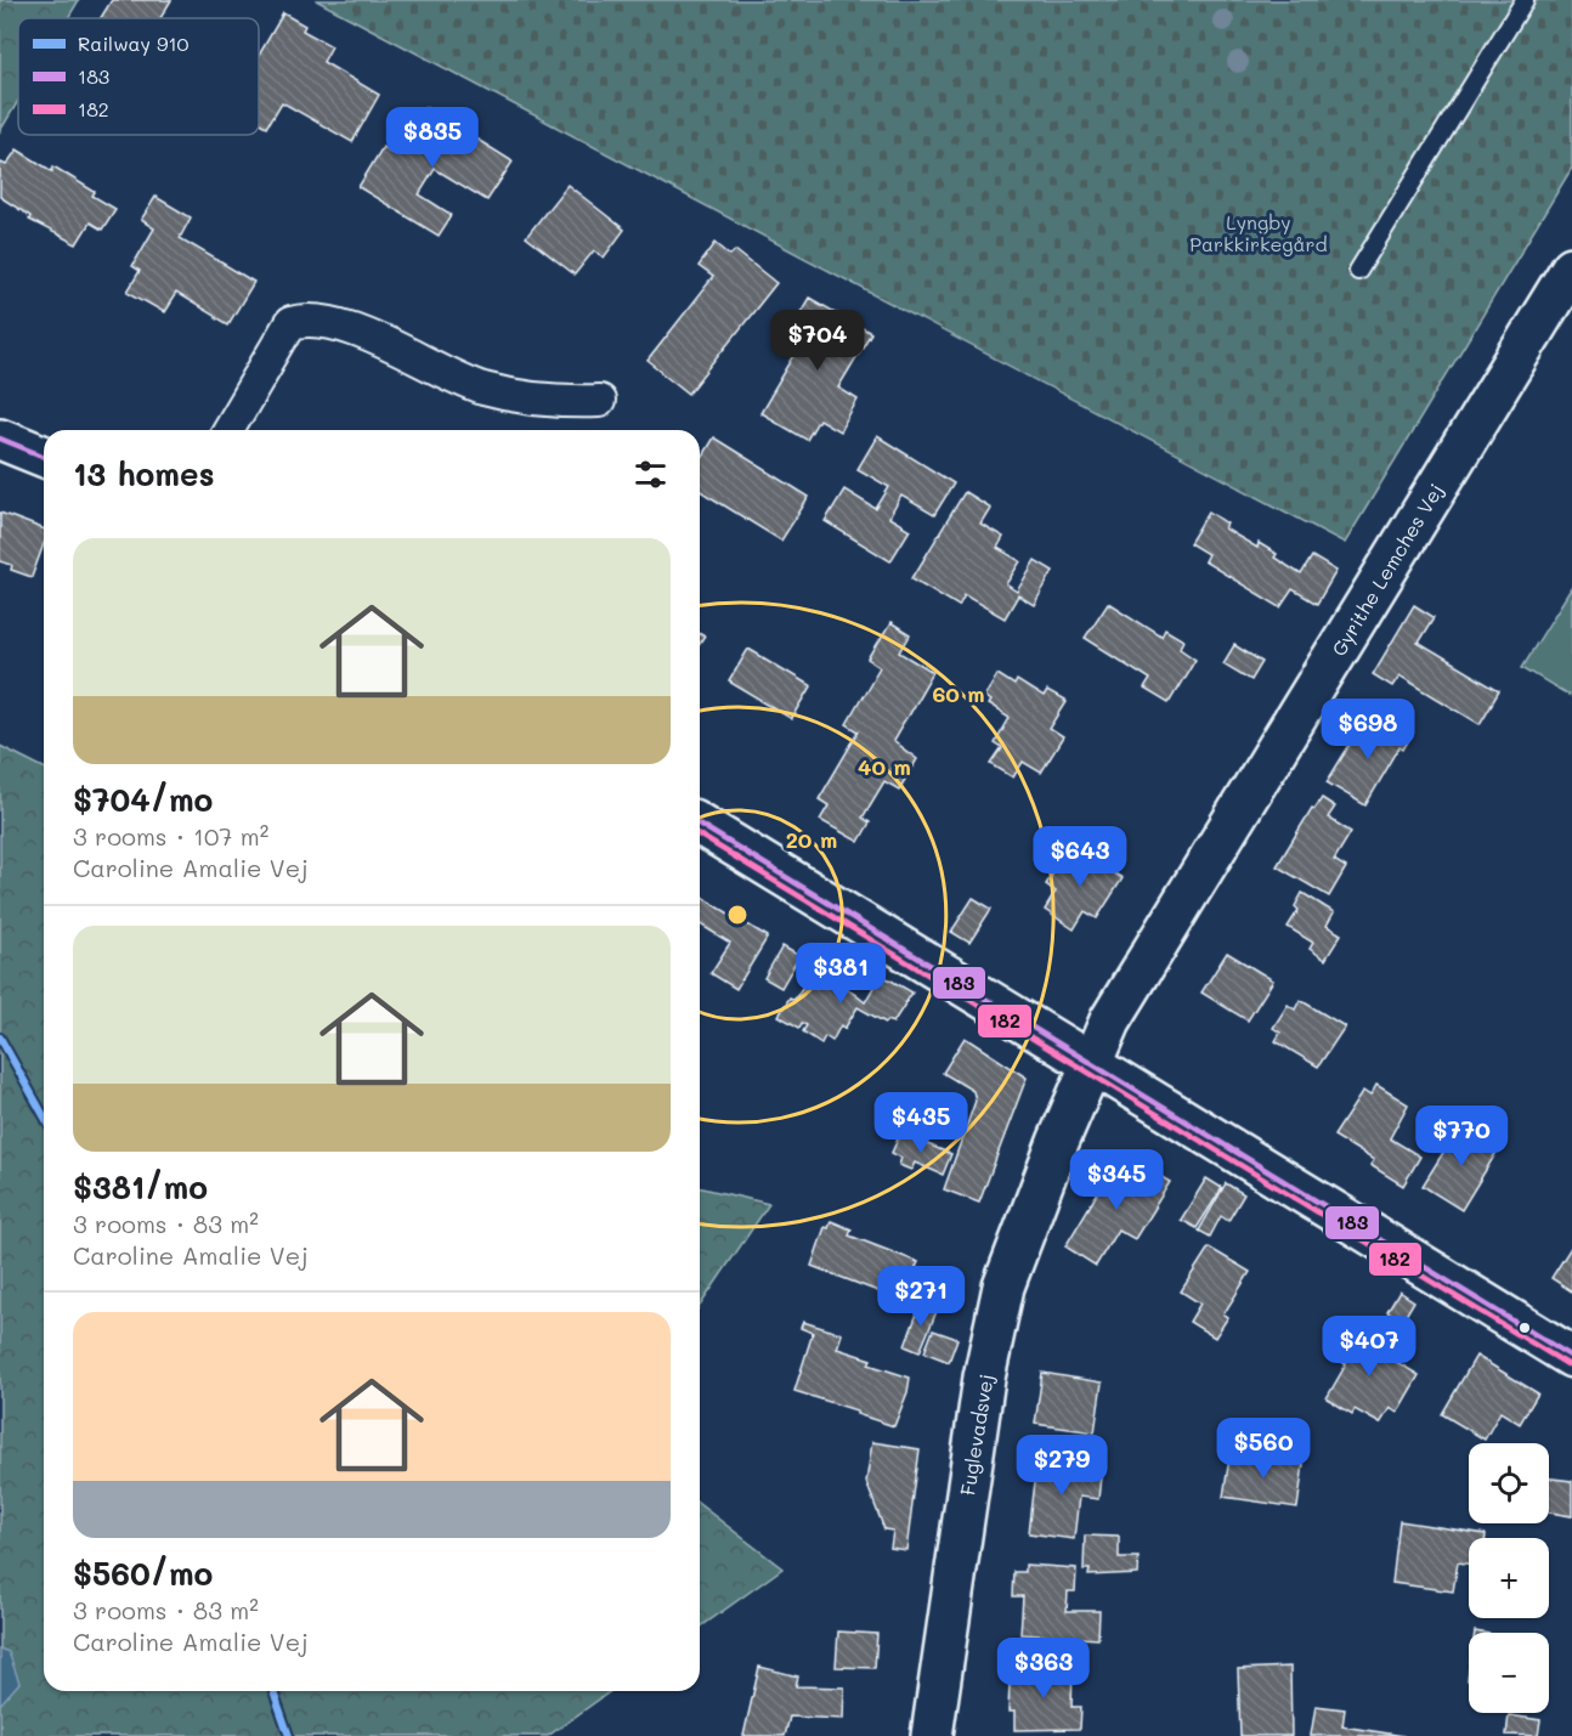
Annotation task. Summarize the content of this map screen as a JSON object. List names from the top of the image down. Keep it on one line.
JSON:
{"streets":{"street":["Gyrithe Lemches Vej","Fuglevadsvej"]},"crossings":[["Gyrithe Lemches Vej","Fuglevadsvej"]],"parks":["Lyngby Parkkirkegård"],"lines":["transit line 183","transit line 182","rail line 910"],"legend":["Railway 910","183","182"],"page":{"price":["$835","$704","$698","$643","$381","$435","$770","$345","$271","$407","$560","$279","$363"],"heading":"13 homes","list":[{"name":"$704/mo","note":"3 rooms · 107 m² · Caroline Amalie Vej"},{"name":"$381/mo","note":"3 rooms · 83 m² · Caroline Amalie Vej"},{"name":"$560/mo","note":"3 rooms · 83 m² · Caroline Amalie Vej"}],"map_buttons":["+","−"]},"rings":["60 m","40 m","20 m"]}
